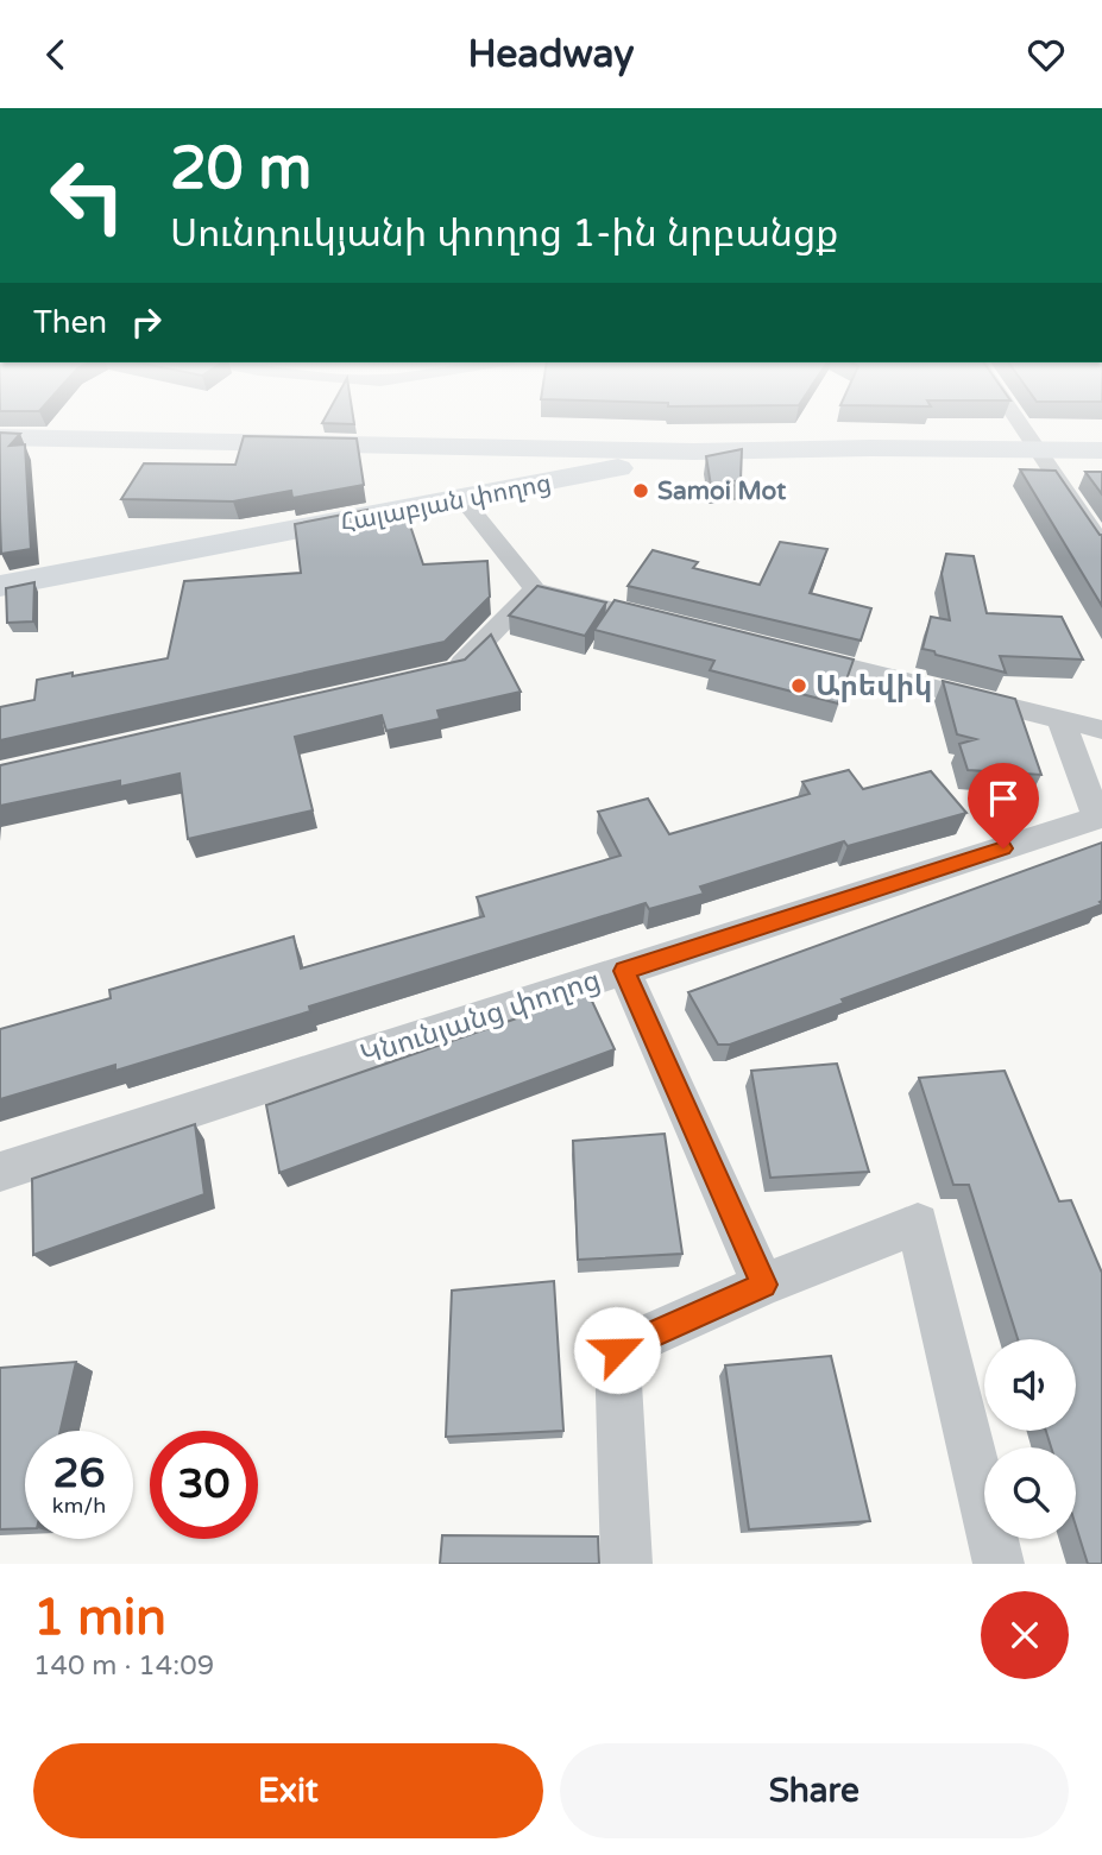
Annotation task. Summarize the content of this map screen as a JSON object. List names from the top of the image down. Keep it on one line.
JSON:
{"streets":{"main road":["Հալաբյան փողոց"],"street":["Կնունյանց փողոց"]},"places":["Samoi Mot","Արեվիկ"],"page":{"header":"Headway","turn":["20 m","Սունդուկյանի փողոց 1-ին նրբանցք"],"then":"Then","speed":"26 km/h","limit":"30","heading":["1 min","140 m · 14:09"],"buttons":["Exit","Share"]}}
